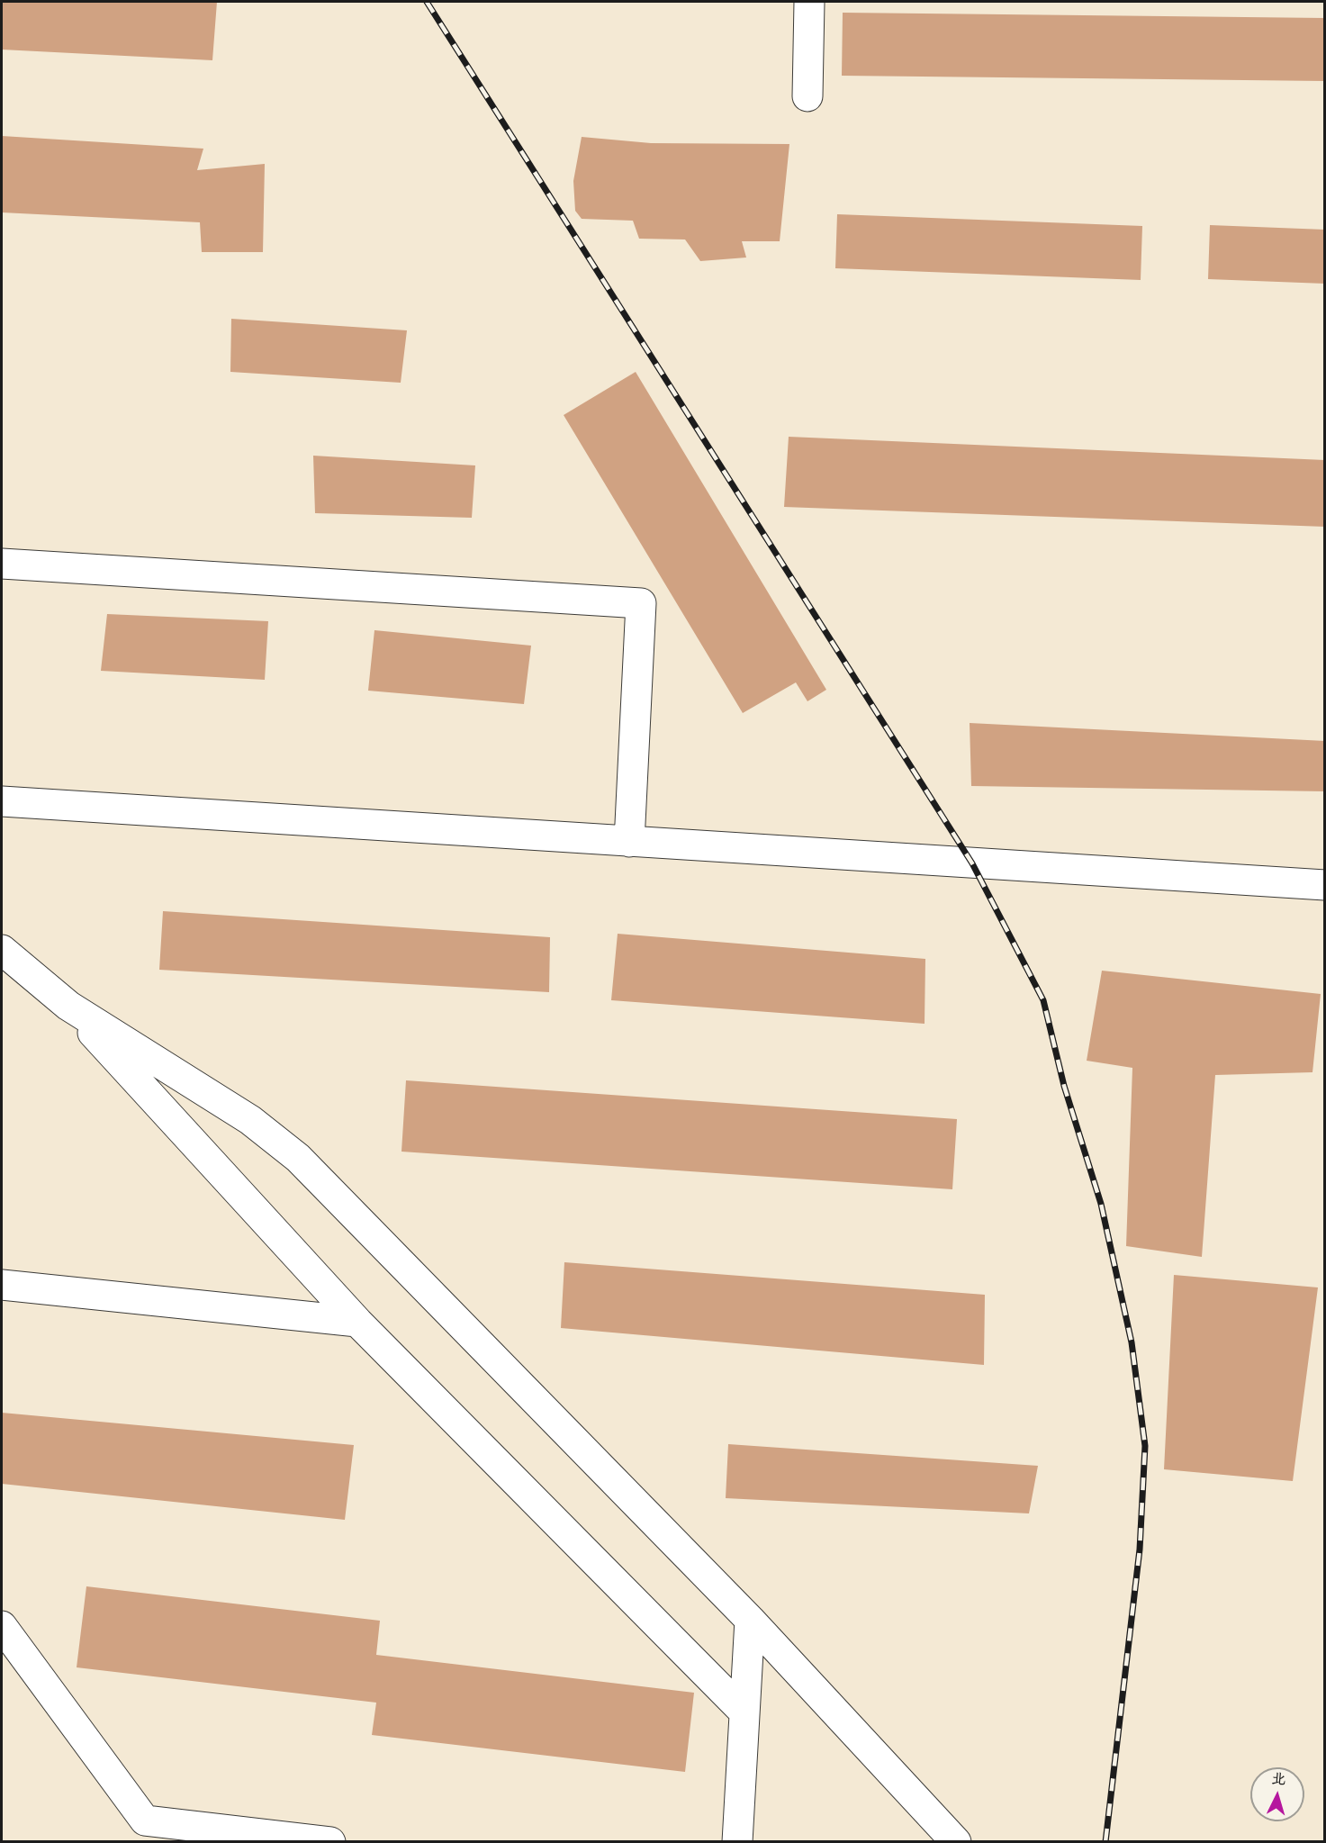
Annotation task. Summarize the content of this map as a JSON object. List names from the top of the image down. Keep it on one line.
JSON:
{"north":"top"}
